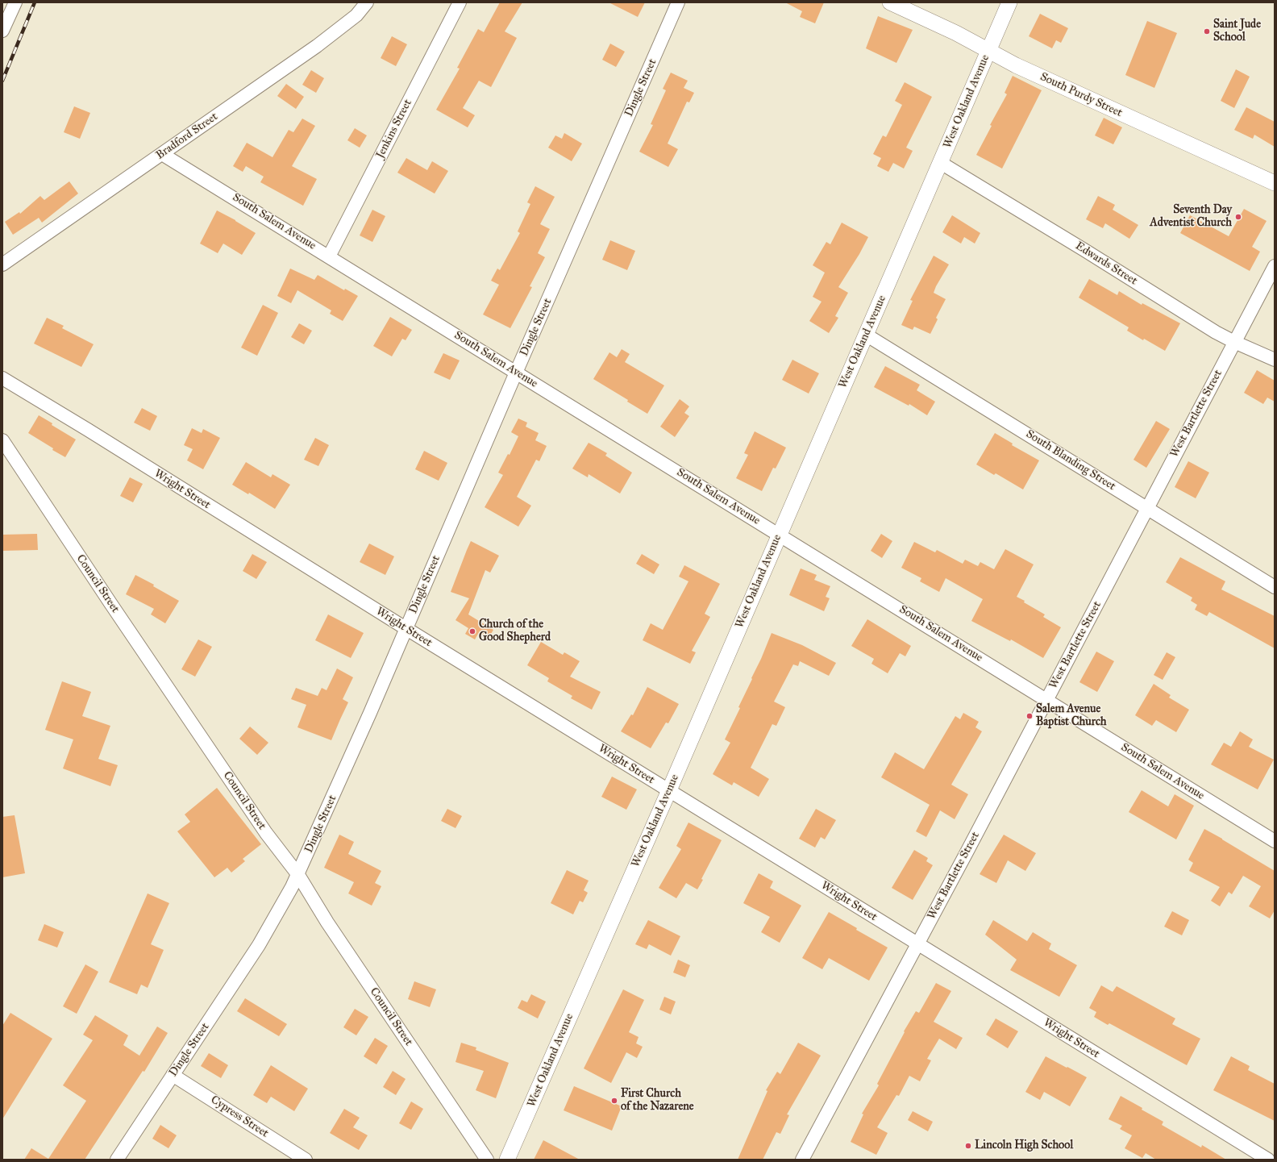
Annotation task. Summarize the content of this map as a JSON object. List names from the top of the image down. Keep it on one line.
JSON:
{"streets":{"street":["Dingle Street","South Purdy Street","West Oakland Avenue","Jenkins Street","Bradford Street","South Salem Avenue","Edwards Street","West Bartlette Street","South Blanding Street","Wright Street","Council Street","Cypress Street"]},"crossings":[["Dingle Street","South Salem Avenue"],["Dingle Street","Wright Street"],["Dingle Street","Council Street"],["Dingle Street","Cypress Street"],["South Purdy Street","West Oakland Avenue"],["West Oakland Avenue","South Salem Avenue"],["West Oakland Avenue","Edwards Street"],["West Oakland Avenue","South Blanding Street"],["West Oakland Avenue","Wright Street"],["Jenkins Street","South Salem Avenue"],["Bradford Street","South Salem Avenue"],["South Salem Avenue","West Bartlette Street"],["Edwards Street","West Bartlette Street"],["West Bartlette Street","South Blanding Street"],["West Bartlette Street","Wright Street"]],"places":["Saint Jude School","Seventh Day Adventist Church","Church of the Good Shepherd","Salem Avenue Baptist Church","First Church of the Nazarene","Lincoln High School"]}
